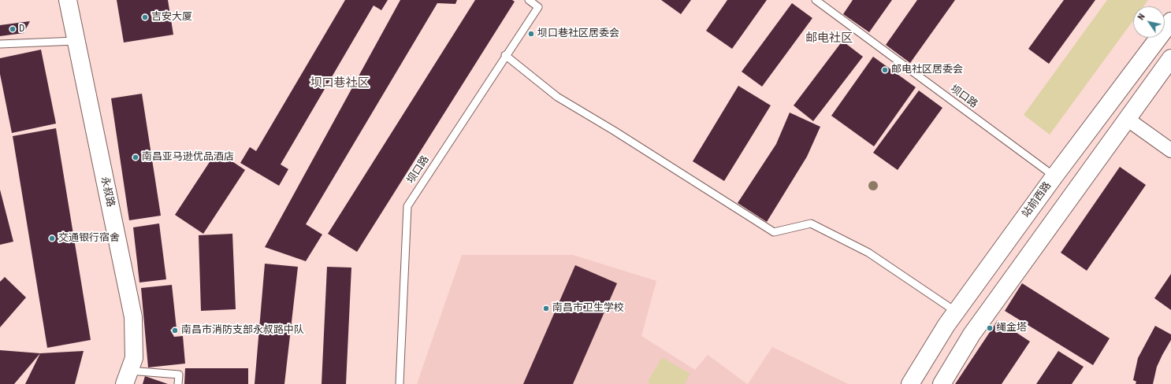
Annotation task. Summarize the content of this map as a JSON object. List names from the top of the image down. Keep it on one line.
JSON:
{"streets":{"main road":["永叔路","站前西路"],"lane":["坝口路"]},"crossings":[["坝口路","站前西路"]],"districts":["邮电社区","坝口巷社区"],"places":["吉安大厦","D","坝口巷社区居委会","邮电社区居委会","南昌亚马逊优品酒店","交通银行宿舍","南昌市卫生学校","绳金塔","南昌市消防支部永叔路中队"],"north":"top left"}
